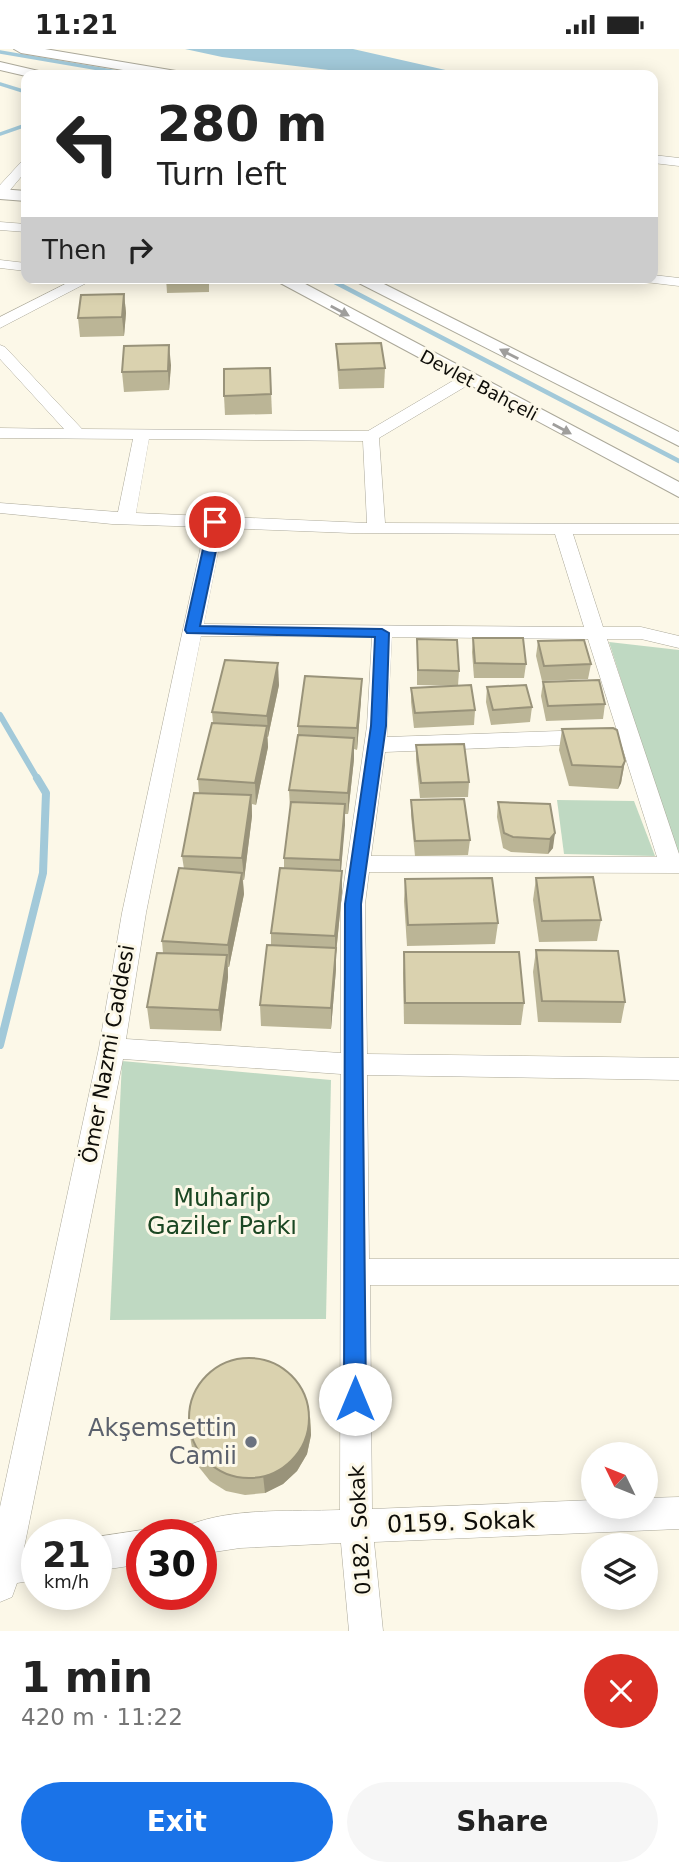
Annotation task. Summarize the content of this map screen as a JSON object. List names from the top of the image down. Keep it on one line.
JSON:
{"streets":{"street":["Devlet Bahçeli","Ömer Nazmi Caddesi","0159. Sokak","0182. Sokak"]},"crossings":[["0159. Sokak","0182. Sokak"]],"parks":["Muharip Gaziler Parkı"],"places":["Akşemsettin Camii"],"north":"top left","page":{"status":"11:21","turn":["280 m","Turn left"],"then":"Then","speed":"21 km/h","limit":"30","heading":["1 min","420 m · 11:22"],"buttons":["Exit","Share"]}}
